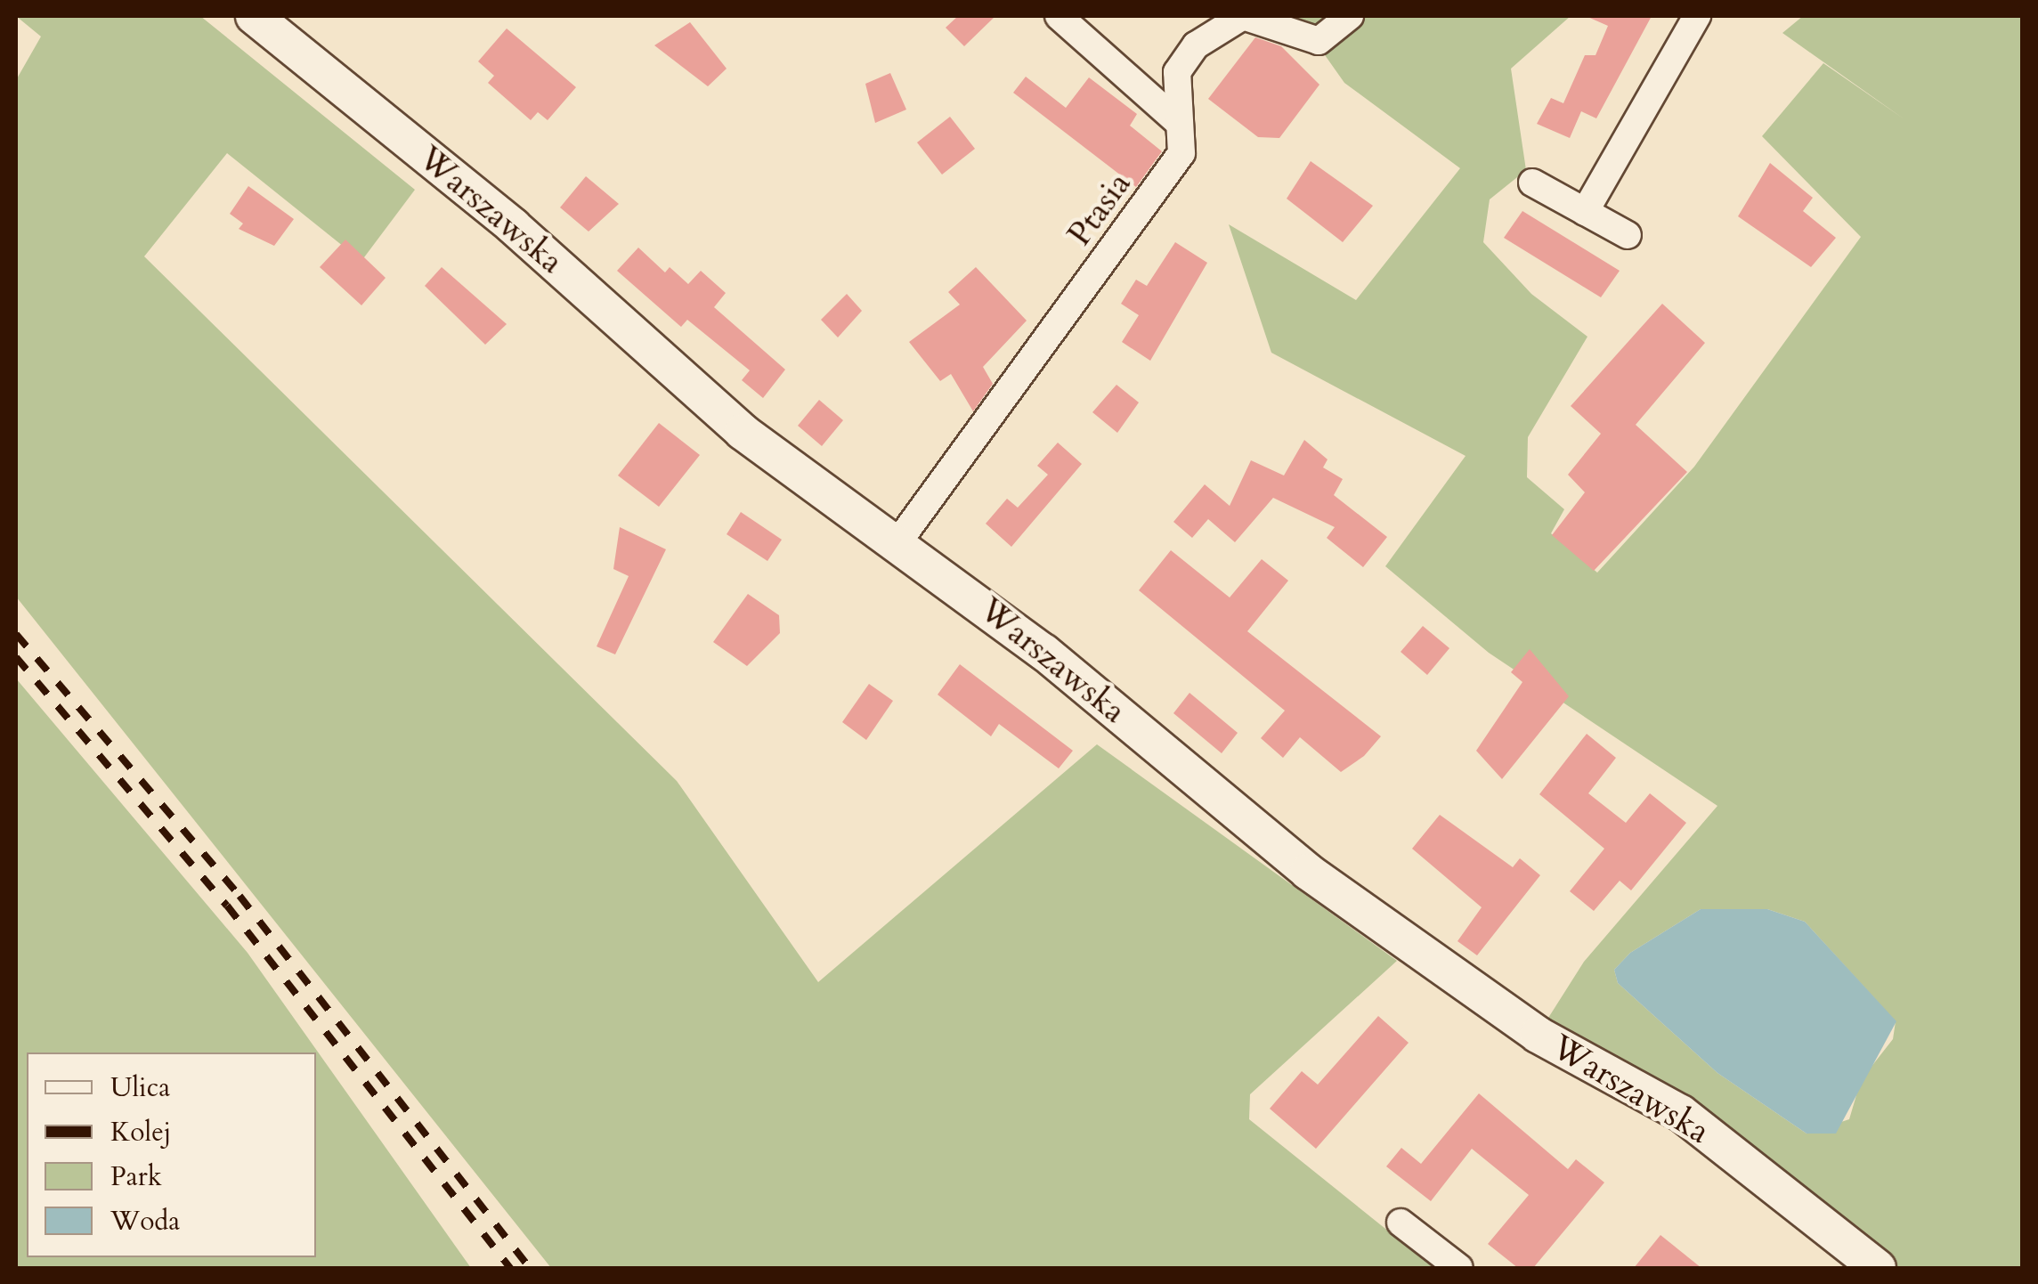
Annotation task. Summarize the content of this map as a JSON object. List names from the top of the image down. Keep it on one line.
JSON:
{"streets":{"street":["Ptasia","Warszawska"]},"crossings":[["Ptasia","Warszawska"]],"legend":["Ulica","Kolej","Park","Woda"]}
